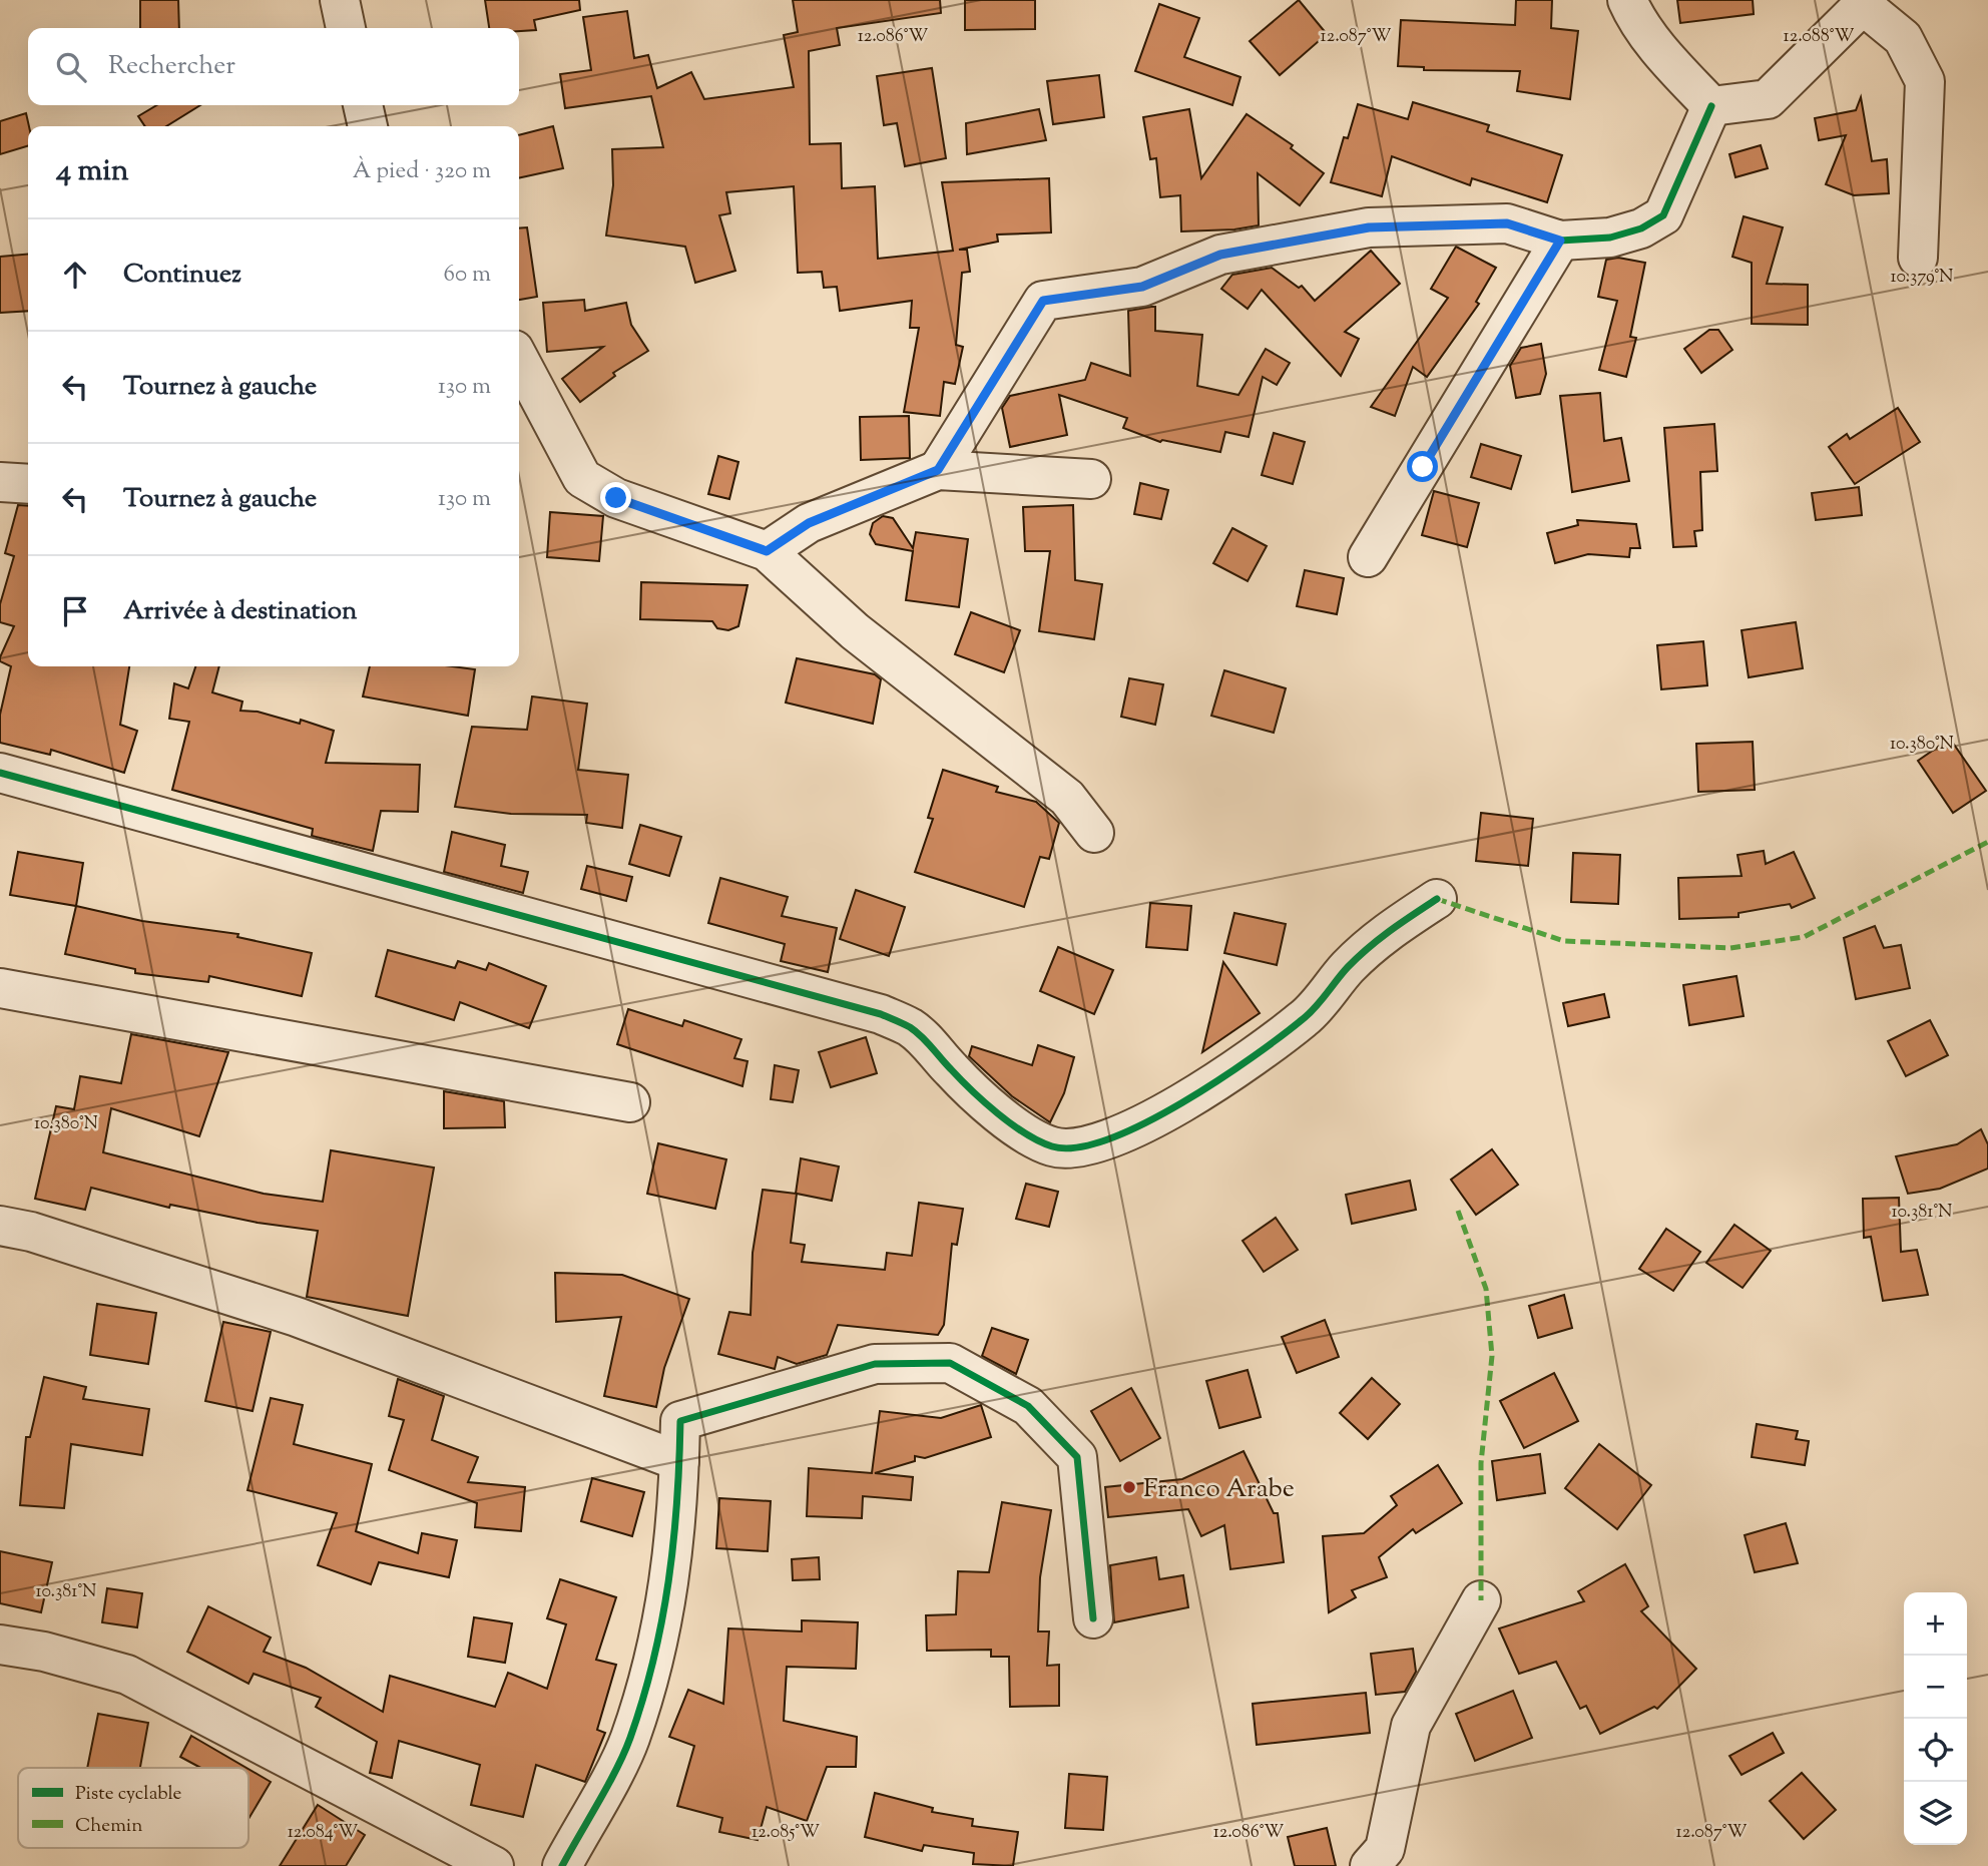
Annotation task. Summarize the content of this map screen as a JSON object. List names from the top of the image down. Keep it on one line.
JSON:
{"places":["Franco Arabe"],"legend":["Piste cyclable","Chemin"],"page":{"search":"Rechercher","heading":["4 min","À pied · 320 m"],"list":[["Continuez","60 m"],["Tournez à gauche","130 m"],["Tournez à gauche","130 m"],"Arrivée à destination"],"map_buttons":["+","−"]},"coordinates":["12.086°W","12.087°W","12.088°W","10.379°N","10.380°N","10.381°N","12.084°W","12.085°W"]}
